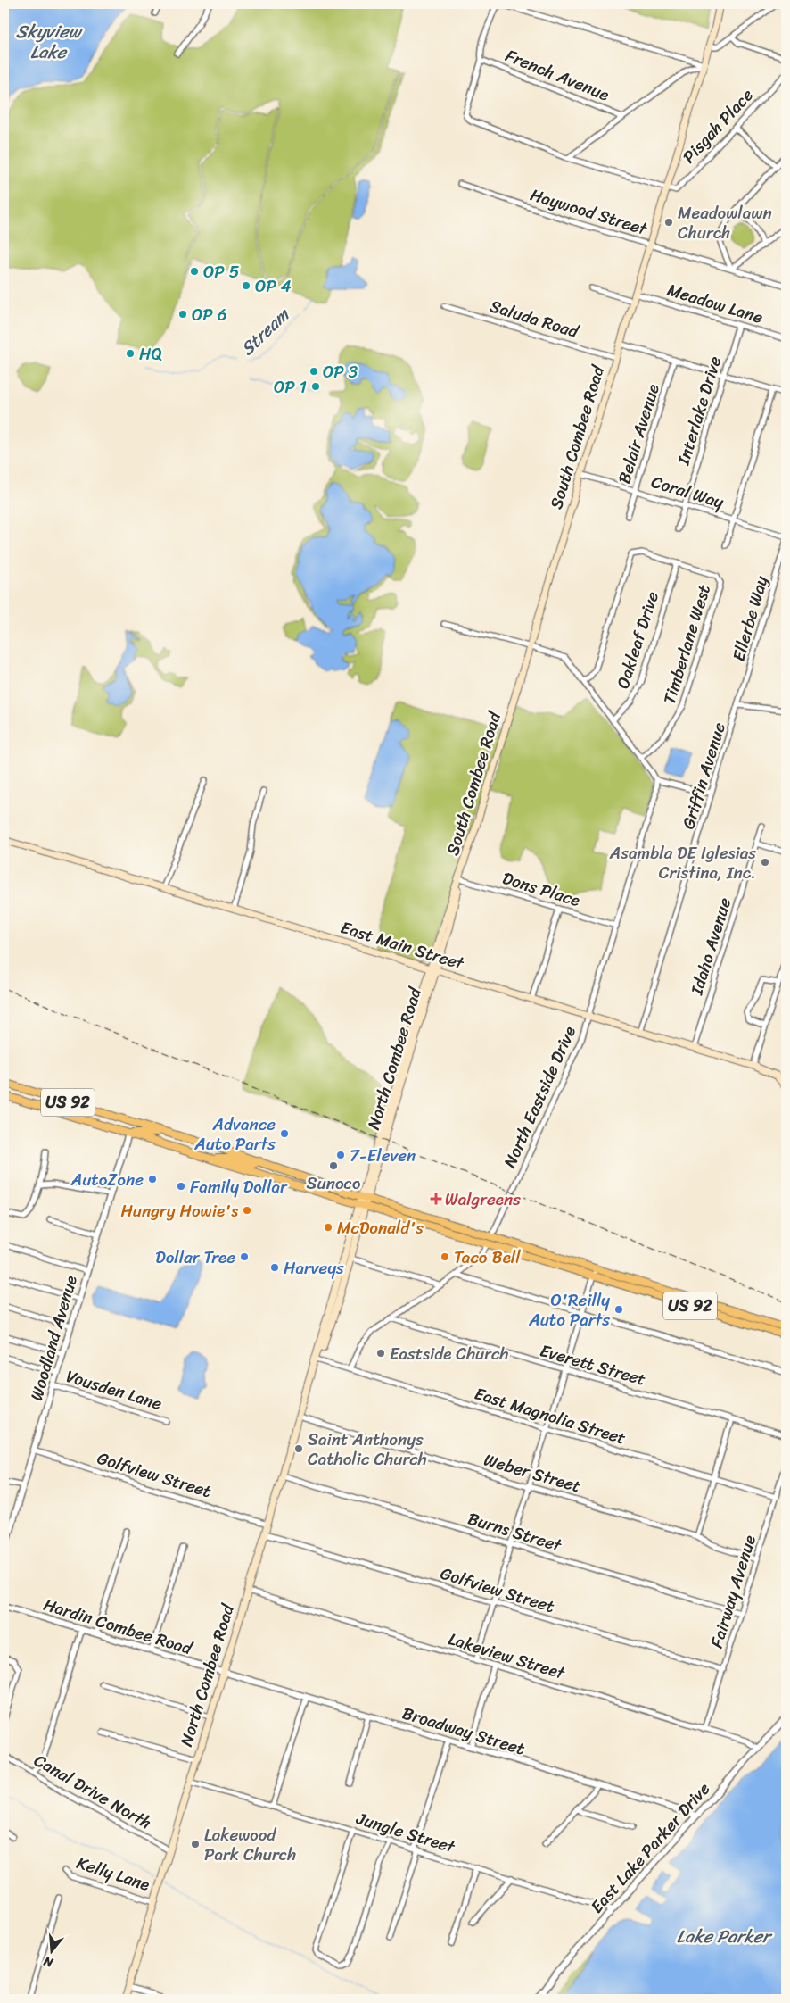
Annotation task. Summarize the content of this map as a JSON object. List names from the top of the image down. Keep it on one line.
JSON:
{"streets":{"main road":["South Combee Road","East Main Street","North Combee Road","US 92"],"street":["French Avenue","Pisgah Place","Haywood Street","Meadow Lane","Saluda Road","Interlake Drive","Belair Avenue","Coral Way","Ellerbe Way","Oakleaf Drive","Timberlane West","Griffin Avenue","Dons Place","Idaho Avenue","North Eastside Drive","Woodland Avenue","Everett Street","Vousden Lane","East Magnolia Street","Weber Street","Golfview Street","Burns Street","Fairway Avenue","Hardin Combee Road","Lakeview Street","Broadway Street","Canal Drive North","Jungle Street","East Lake Parker Drive","Kelly Lane"]},"crossings":[["Pisgah Place","South Combee Road"],["Haywood Street","South Combee Road"],["Meadow Lane","Interlake Drive"],["Meadow Lane","South Combee Road"],["Saluda Road","South Combee Road"],["Interlake Drive","Coral Way"],["Belair Avenue","Coral Way"],["South Combee Road","Coral Way"],["South Combee Road","Dons Place"],["South Combee Road","East Main Street"],["South Combee Road","North Combee Road"],["Ellerbe Way","Griffin Avenue"],["Oakleaf Drive","Timberlane West"],["Griffin Avenue","East Main Street"],["Dons Place","North Eastside Drive"],["East Main Street","Idaho Avenue"],["East Main Street","North Combee Road"],["East Main Street","North Eastside Drive"],["North Combee Road","US 92"],["North Combee Road","East Magnolia Street"],["North Combee Road","Weber Street"],["North Combee Road","Golfview Street"],["North Combee Road","Burns Street"],["North Combee Road","Hardin Combee Road"],["North Combee Road","Lakeview Street"],["North Combee Road","Broadway Street"],["North Combee Road","Canal Drive North"],["North Combee Road","Jungle Street"],["North Combee Road","Kelly Lane"],["North Eastside Drive","US 92"],["US 92","Woodland Avenue"],["Woodland Avenue","Vousden Lane"],["Woodland Avenue","Golfview Street"],["East Magnolia Street","Fairway Avenue"],["Weber Street","Fairway Avenue"],["Golfview Street","Fairway Avenue"],["Burns Street","Fairway Avenue"],["Fairway Avenue","Lakeview Street"],["Hardin Combee Road","Broadway Street"],["Lakeview Street","East Lake Parker Drive"],["Broadway Street","East Lake Parker Drive"],["Jungle Street","East Lake Parker Drive"]],"water":["Skyview Lake","Stream","Lake Parker"],"places":{"other":["Meadowlawn Church","OP 5","OP 4","OP 6","HQ","OP 3","OP 1","Asambla DE Iglesias Cristina, Inc.","Advance Auto Parts","7-Eleven","Sunoco","AutoZone","Family Dollar","Hungry Howie's","McDonald's","Dollar Tree","Taco Bell","Harveys","O'Reilly Auto Parts","Eastside Church","Saint Anthonys Catholic Church","Lakewood Park Church"],"health":["Walgreens"]},"north":"bottom"}
